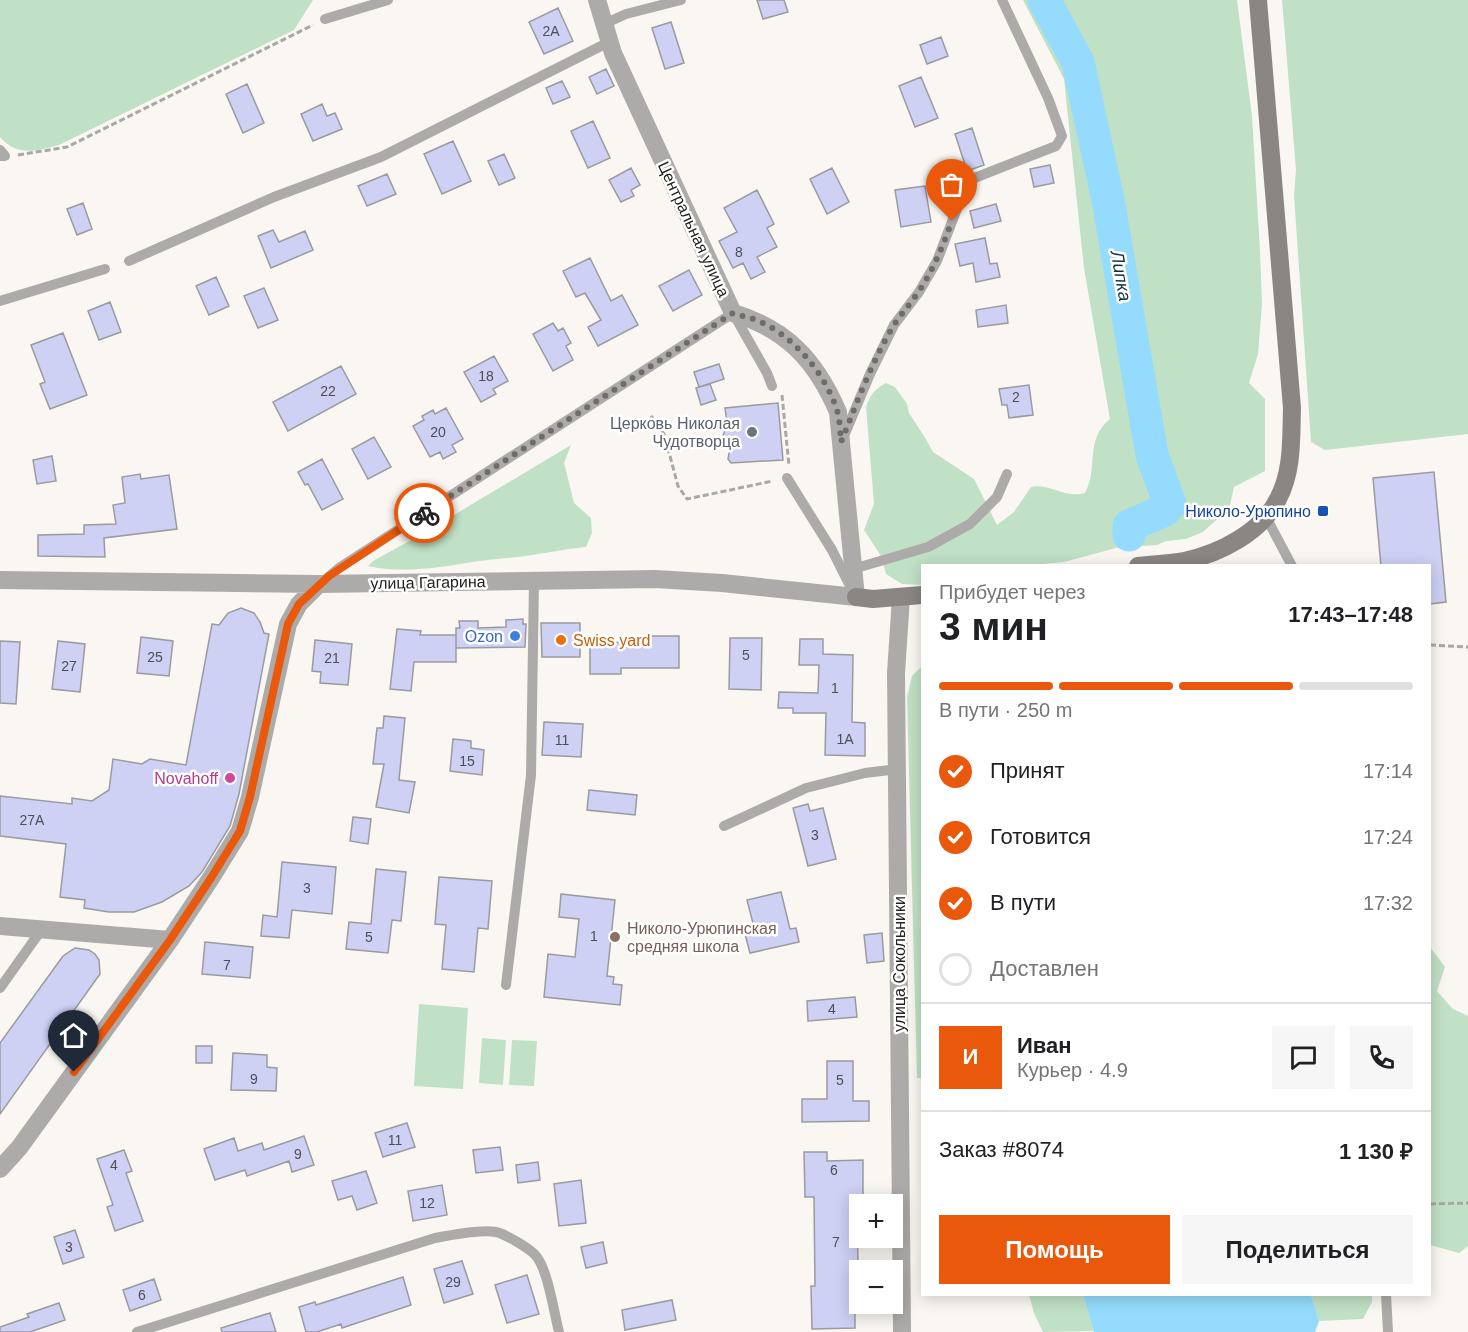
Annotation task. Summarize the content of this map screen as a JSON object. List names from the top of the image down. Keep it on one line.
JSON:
{"streets":{"street":["Центральная улица","улица Гагарина","улица Сокольники"]},"crossings":[["Центральная улица","улица Гагарина"]],"water":["Липка"],"places":{"other":["Церковь Николая Чудотворца","Ozon","Swiss yard","Novahoff","Николо-Урюпинская средняя школа"],"transit":["Николо-Урюпино"]},"house_numbers":["2А","8","18","22","2","20","5","25","21","27","1","1А","11","15","27А","3","3","1","5","7","4","9","5","11","9","4","6","12","7","3","29","6"],"page":{"heading":["3 мин","Прибудет через","17:43–17:48"],"panel":["Иван","Курьер · 4.9","Заказ #8074","1 130 ₽"],"bar":"В пути · 250 m","list":[["Принят","17:14"],["Готовится","17:24"],["В пути","17:32"],"Доставлен"],"round":"И","map_buttons":["+","−"],"buttons":["Помощь","Поделиться"]}}
